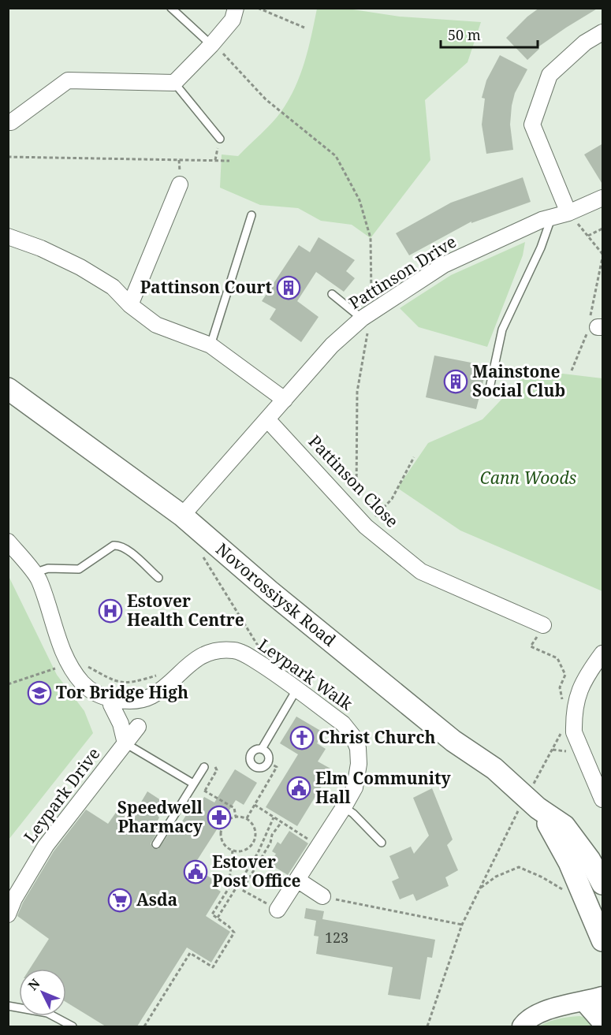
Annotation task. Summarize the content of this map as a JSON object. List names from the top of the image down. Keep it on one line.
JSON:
{"streets":{"main road":["Novorossiysk Road"],"street":["Pattinson Drive","Pattinson Close","Leypark Walk","Leypark Drive"]},"crossings":[["Pattinson Drive","Pattinson Close"],["Pattinson Drive","Novorossiysk Road"]],"parks":["Cann Woods"],"places":{"building":["Pattinson Court","Mainstone Social Club"],"hospital":["Estover Health Centre"],"school or university":["Tor Bridge High"],"church":["Christ Church"],"public building":["Elm Community Hall","Estover Post Office"],"pharmacy":["Speedwell Pharmacy"],"supermarket":["Asda"]},"house_numbers":["123"],"scale_bar":"50 m","north":"top left"}
